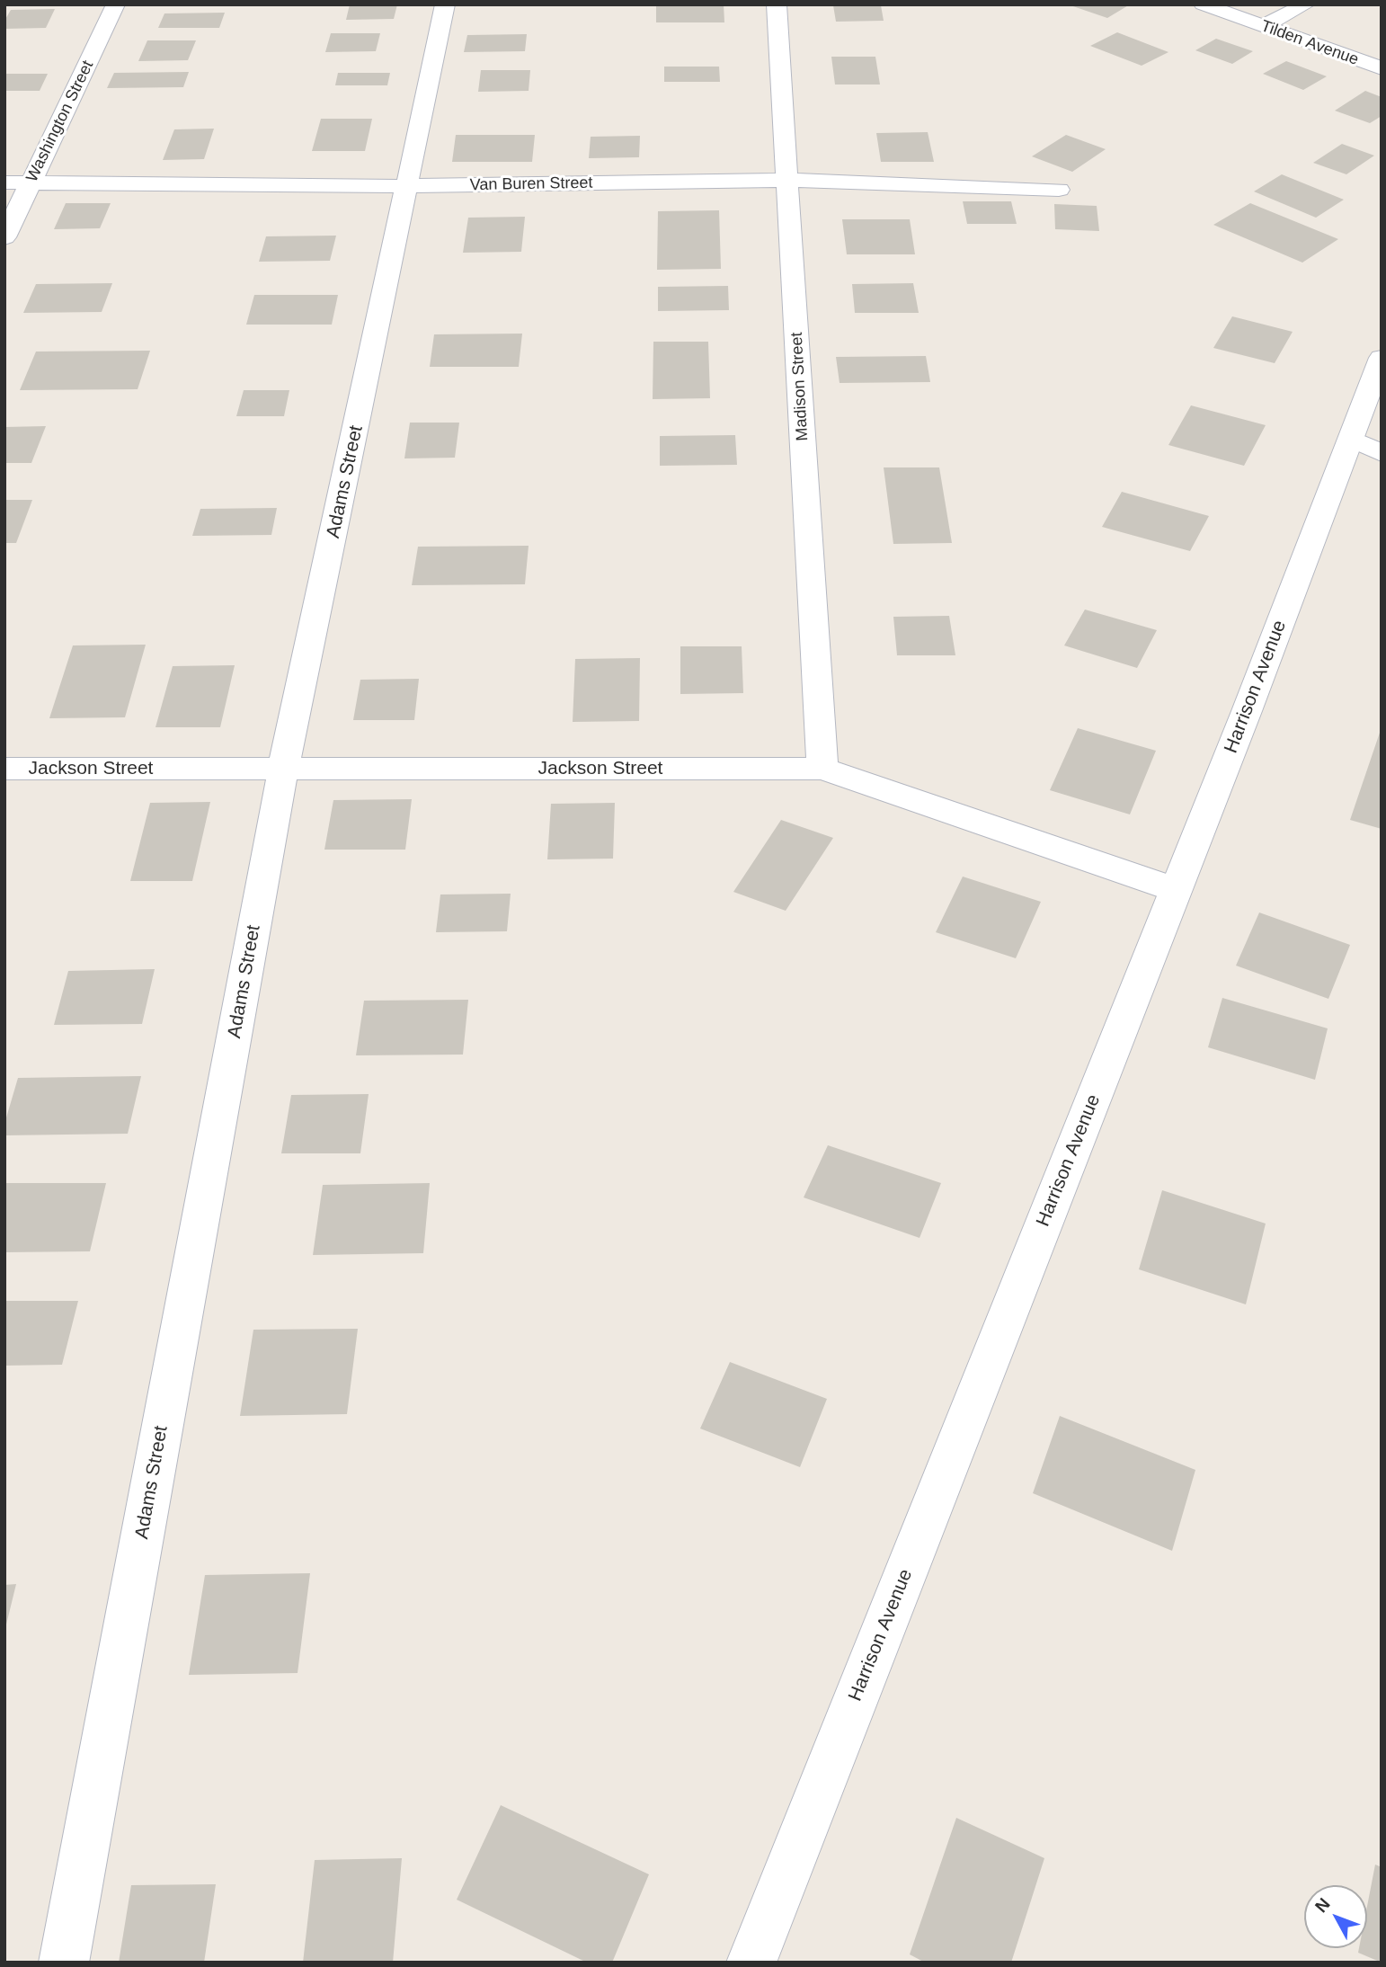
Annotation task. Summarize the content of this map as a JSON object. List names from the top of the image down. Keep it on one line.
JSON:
{"streets":{"street":["Tilden Avenue","Washington Street","Van Buren Street","Madison Street","Adams Street","Harrison Avenue","Jackson Street"]},"crossings":[["Washington Street","Van Buren Street"],["Van Buren Street","Madison Street"],["Van Buren Street","Adams Street"],["Madison Street","Jackson Street"],["Adams Street","Jackson Street"],["Harrison Avenue","Jackson Street"]],"north":"top left"}
